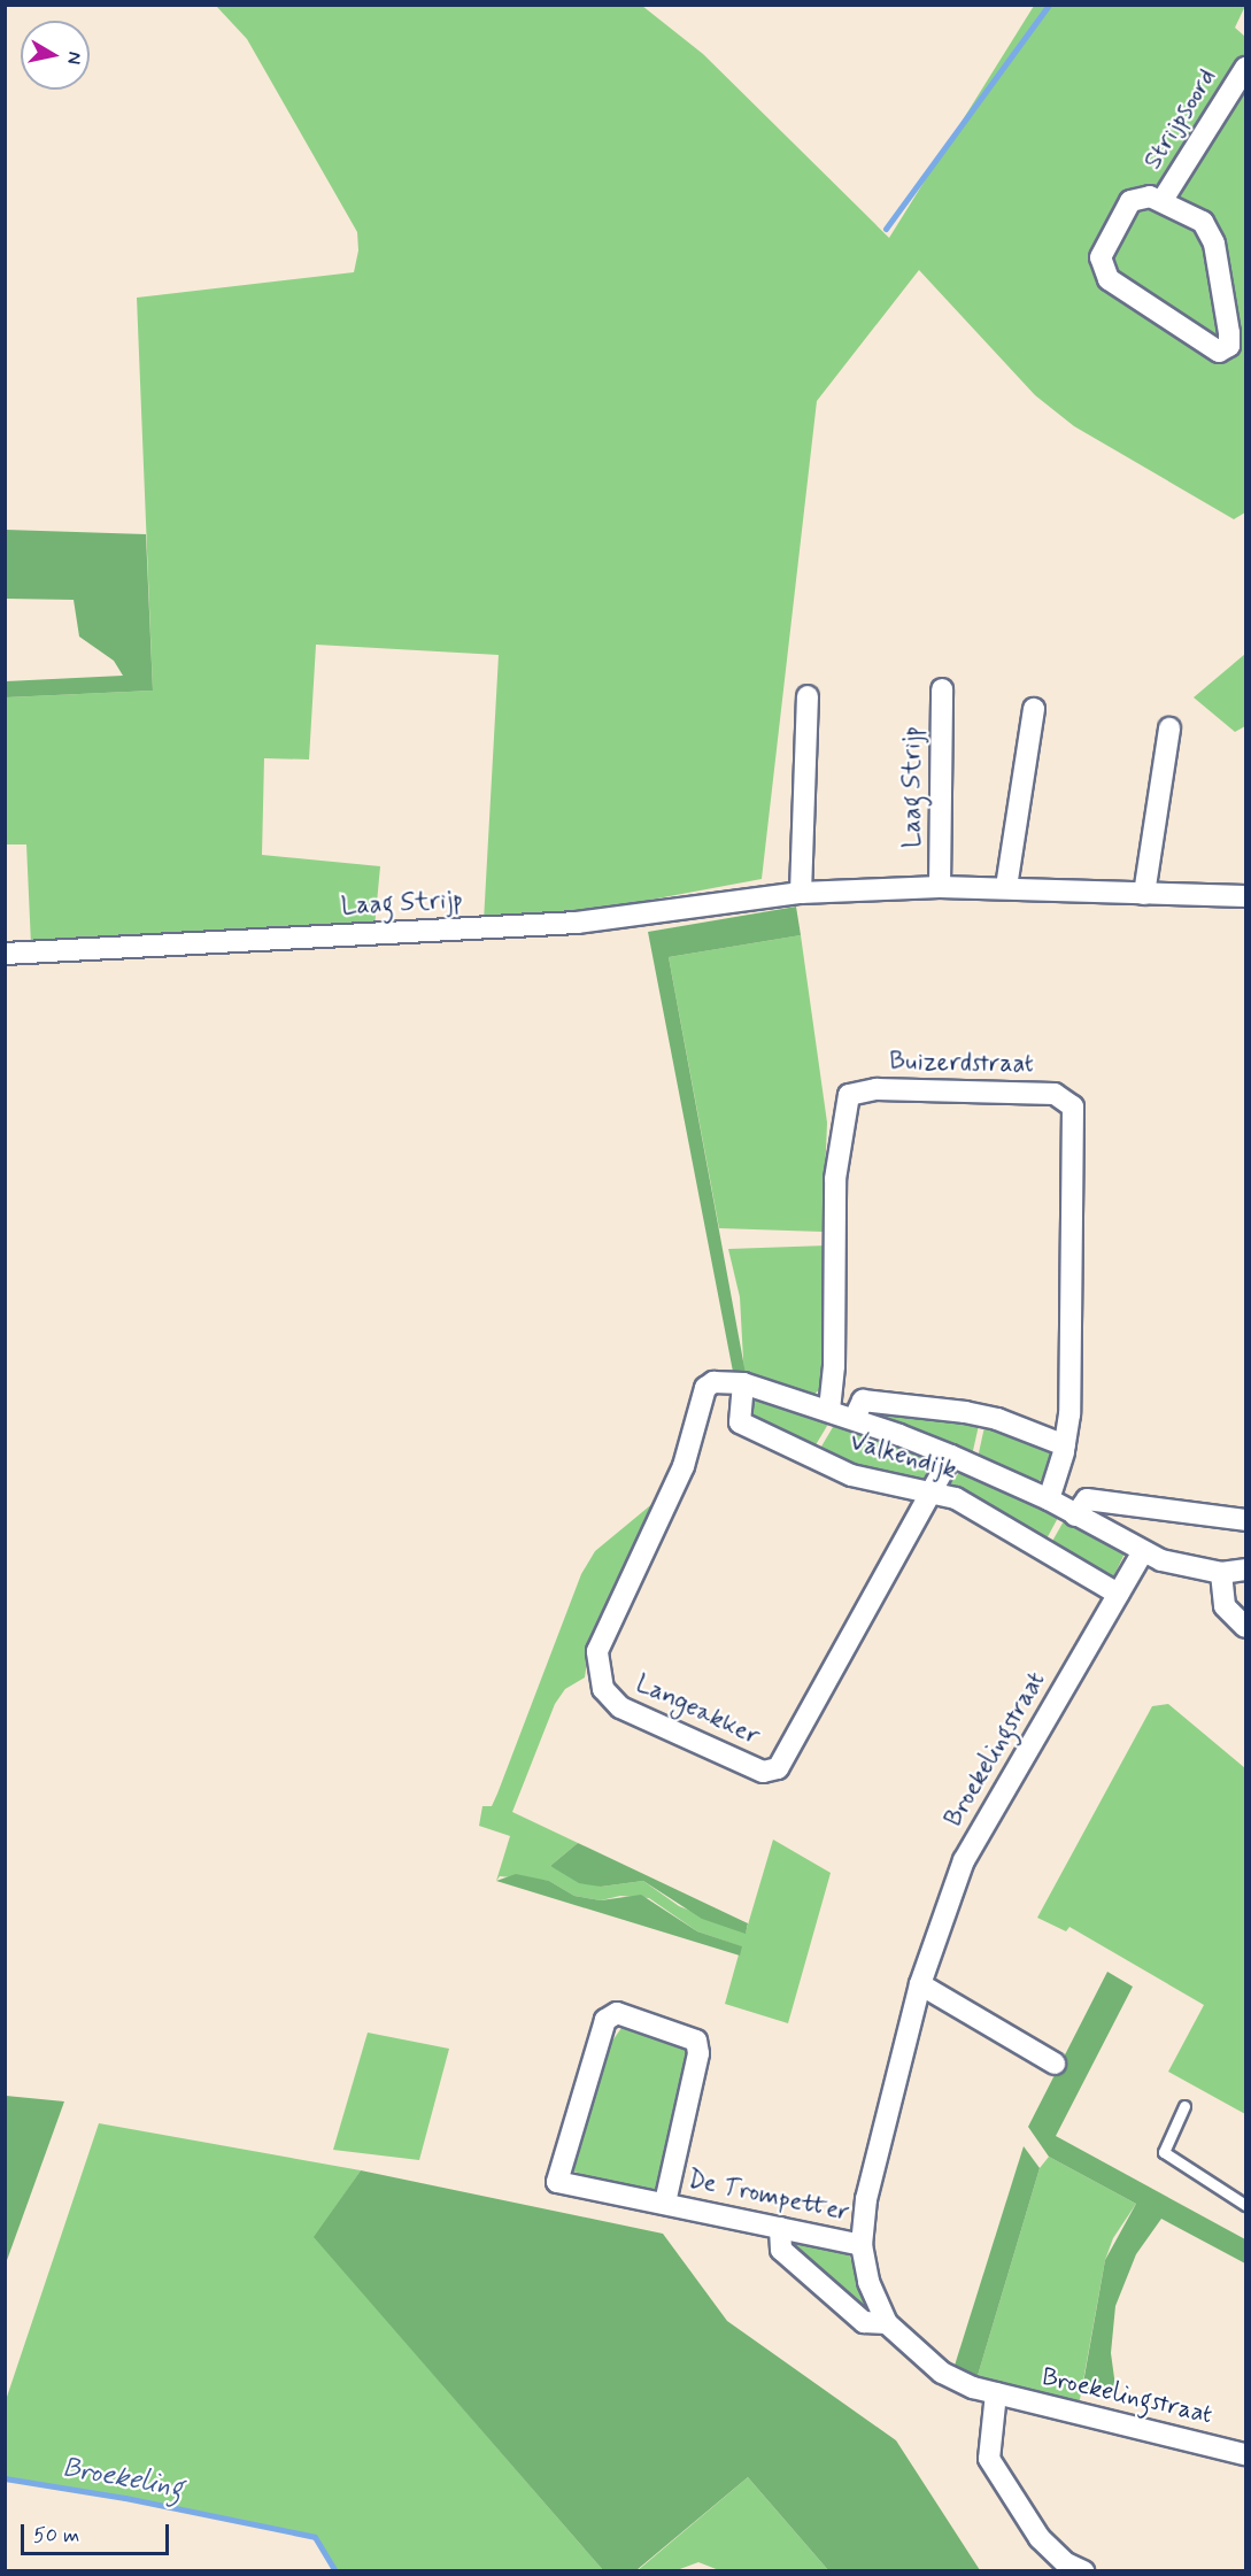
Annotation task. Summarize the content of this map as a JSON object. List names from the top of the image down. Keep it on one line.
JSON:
{"streets":{"street":["Strijpsoord","Laag Strijp","Buizerdstraat","Valkendijk","Langeakker","Broekelingstraat","De Trompetter"]},"crossings":[["Buizerdstraat","Valkendijk"],["Valkendijk","Langeakker"],["Valkendijk","Broekelingstraat"],["Broekelingstraat","De Trompetter"]],"water":["Broekeling"],"scale_bar":"50 m","north":"right"}
